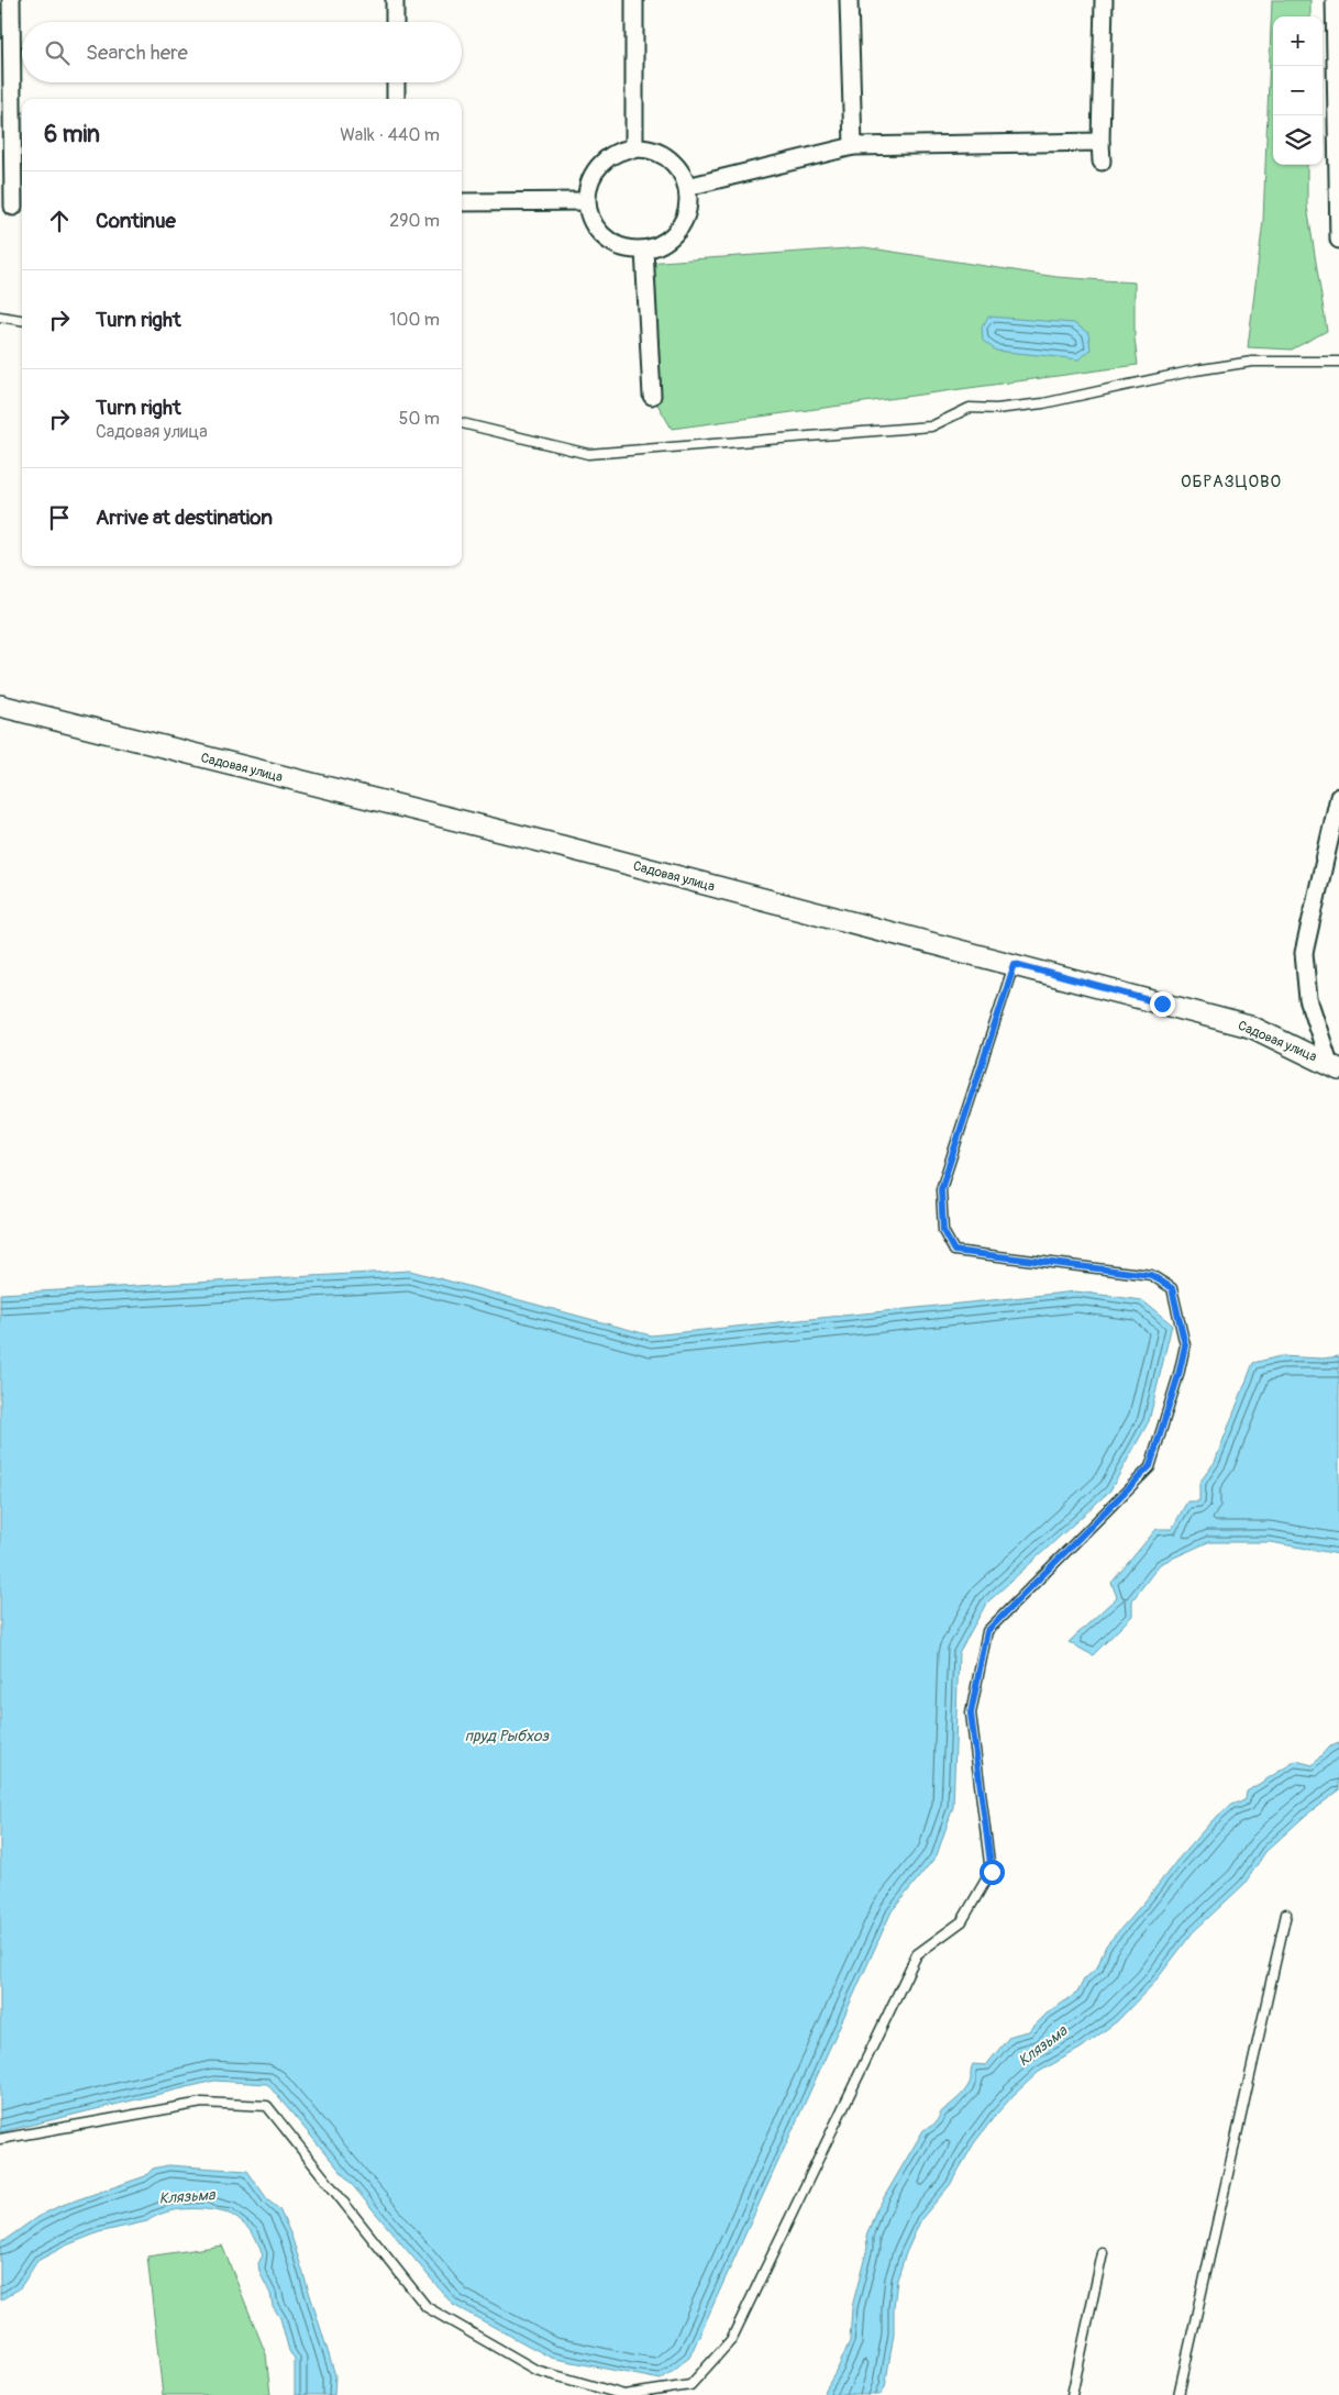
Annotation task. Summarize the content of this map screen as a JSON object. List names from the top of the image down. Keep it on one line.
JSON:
{"streets":{"street":["Садовая улица"]},"districts":["ОБРАЗЦОВО"],"water":["пруд Рыбхоз","Клязьма"],"page":{"map_buttons":["+","−"],"search":"Search here","heading":["6 min","Walk · 440 m"],"list":[["Continue","290 m"],["Turn right","100 m"],["Turn right","Садовая улица","50 m"],"Arrive at destination"]}}
